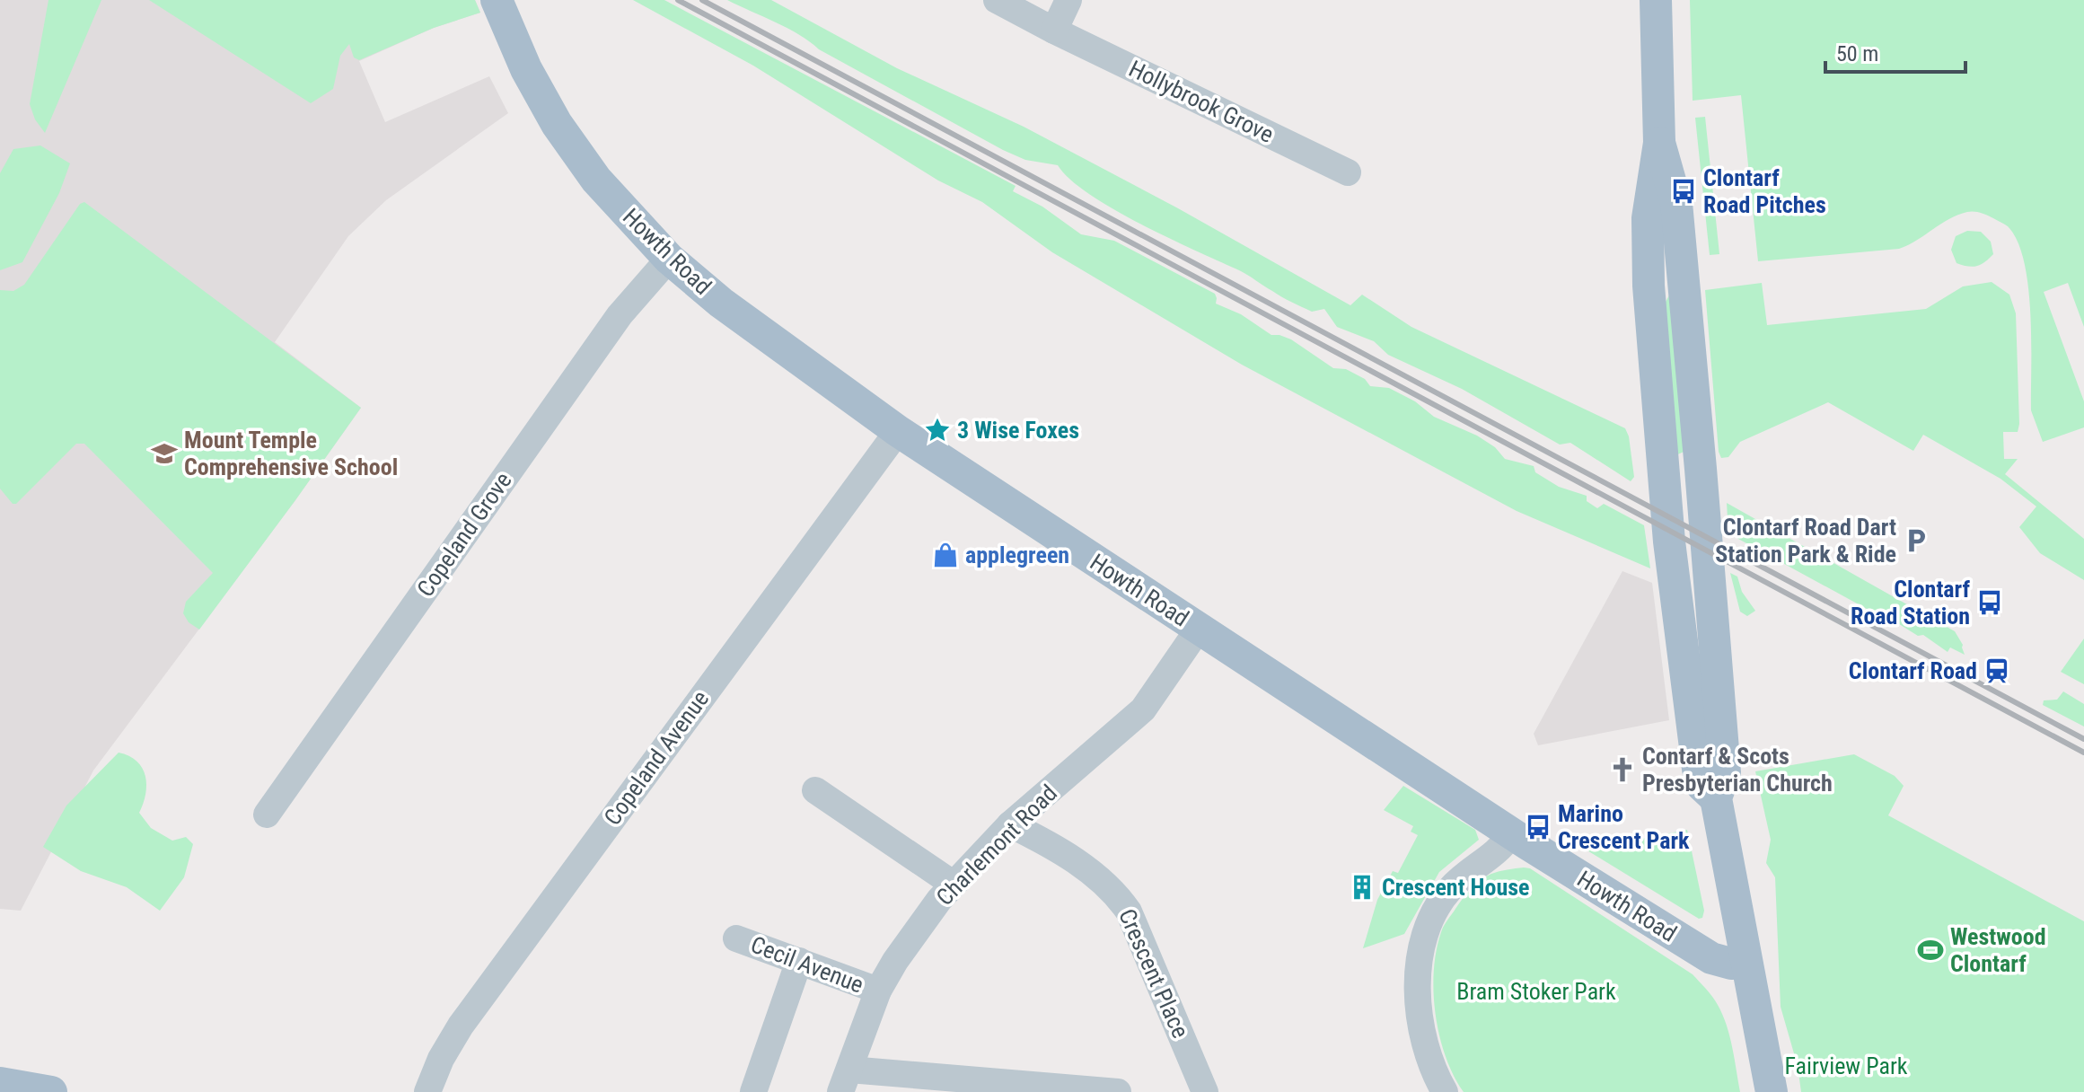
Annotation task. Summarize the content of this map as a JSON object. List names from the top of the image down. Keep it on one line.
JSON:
{"streets":{"main road":["Howth Road"],"street":["Hollybrook Grove","Copeland Grove","Copeland Avenue","Charlemont Road","Cecil Avenue","Crescent Place"]},"crossings":[["Howth Road","Copeland Grove"],["Howth Road","Copeland Avenue"],["Howth Road","Charlemont Road"],["Charlemont Road","Cecil Avenue"],["Charlemont Road","Crescent Place"]],"parks":["Bram Stoker Park","Fairview Park"],"places":{"bus stop":["Clontarf Road Pitches","Clontarf Road Station","Marino Crescent Park"],"place":["3 Wise Foxes"],"school or university":["Mount Temple Comprehensive School"],"parking":["Clontarf Road Dart Station Park & Ride"],"shop":["applegreen"],"station":["Clontarf Road"],"church":["Contarf & Scots Presbyterian Church"],"building":["Crescent House"],"sports":["Westwood Clontarf"]},"scale_bar":"50 m"}
